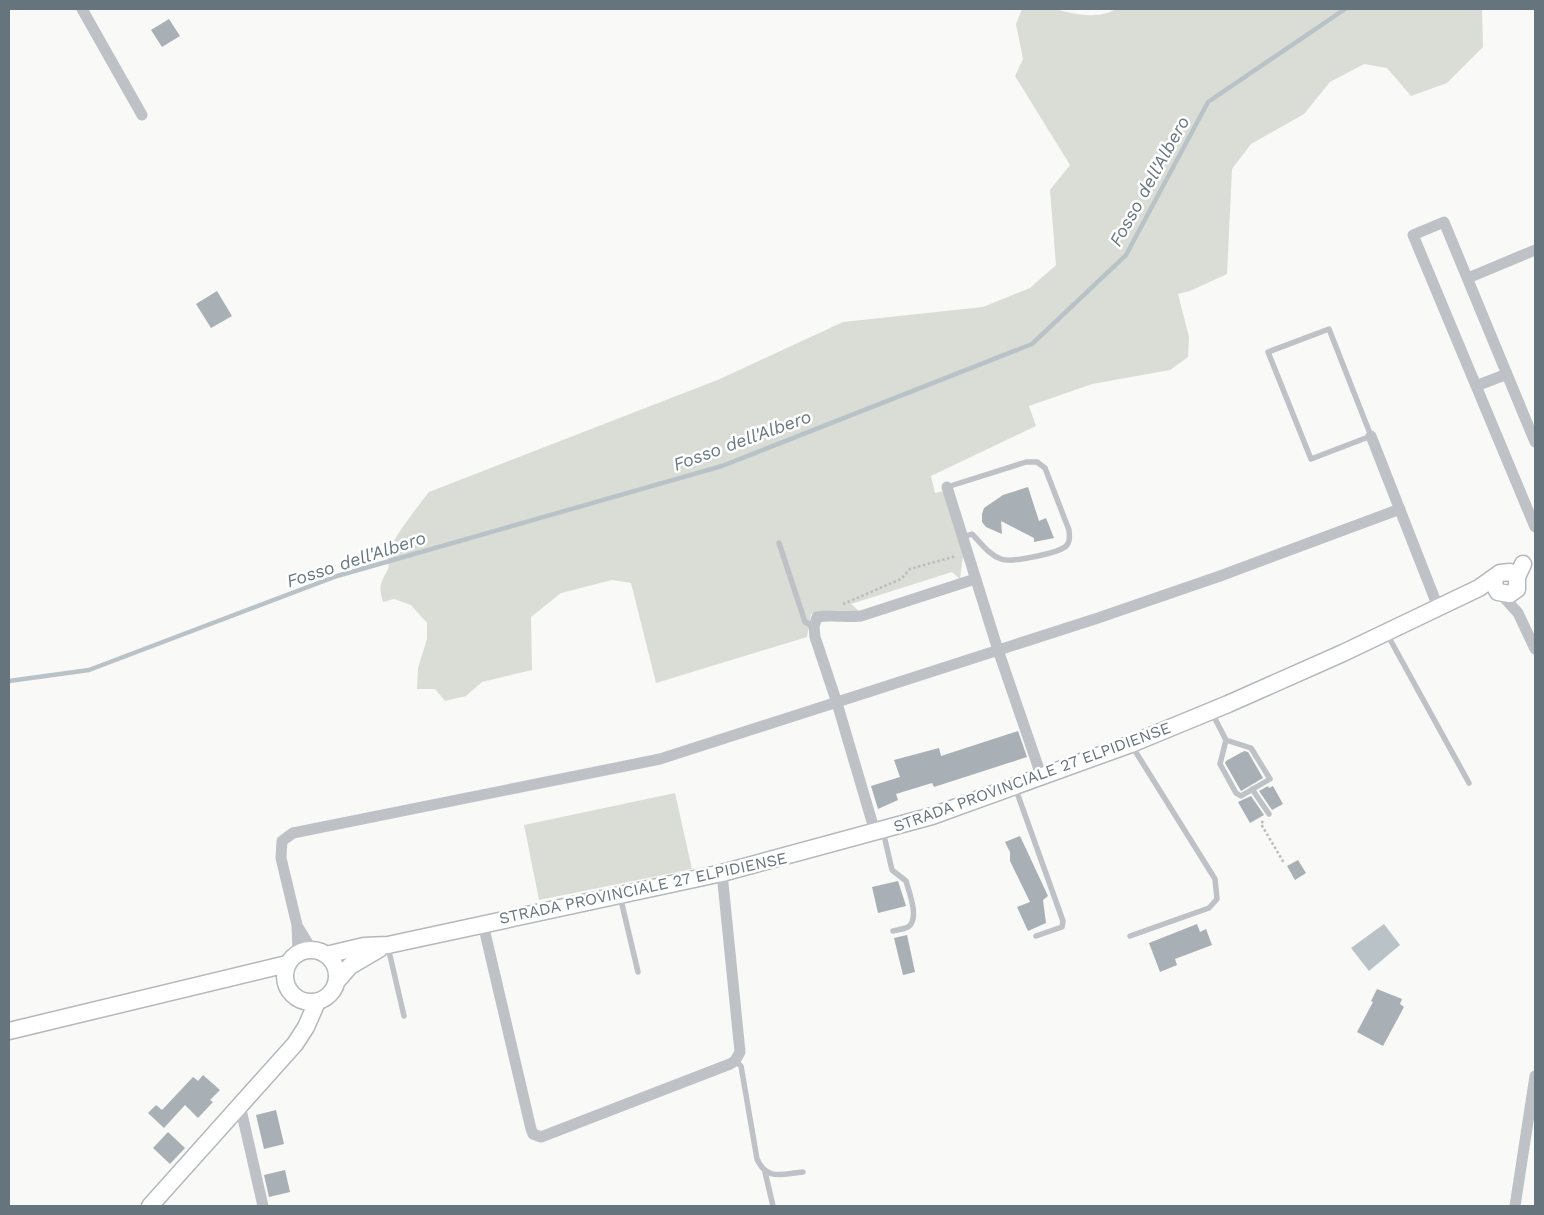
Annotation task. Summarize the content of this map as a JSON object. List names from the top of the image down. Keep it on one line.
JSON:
{"streets":{"main road":["STRADA PROVINCIALE 27 ELPIDIENSE"]},"water":["Fosso dell'Albero"]}
